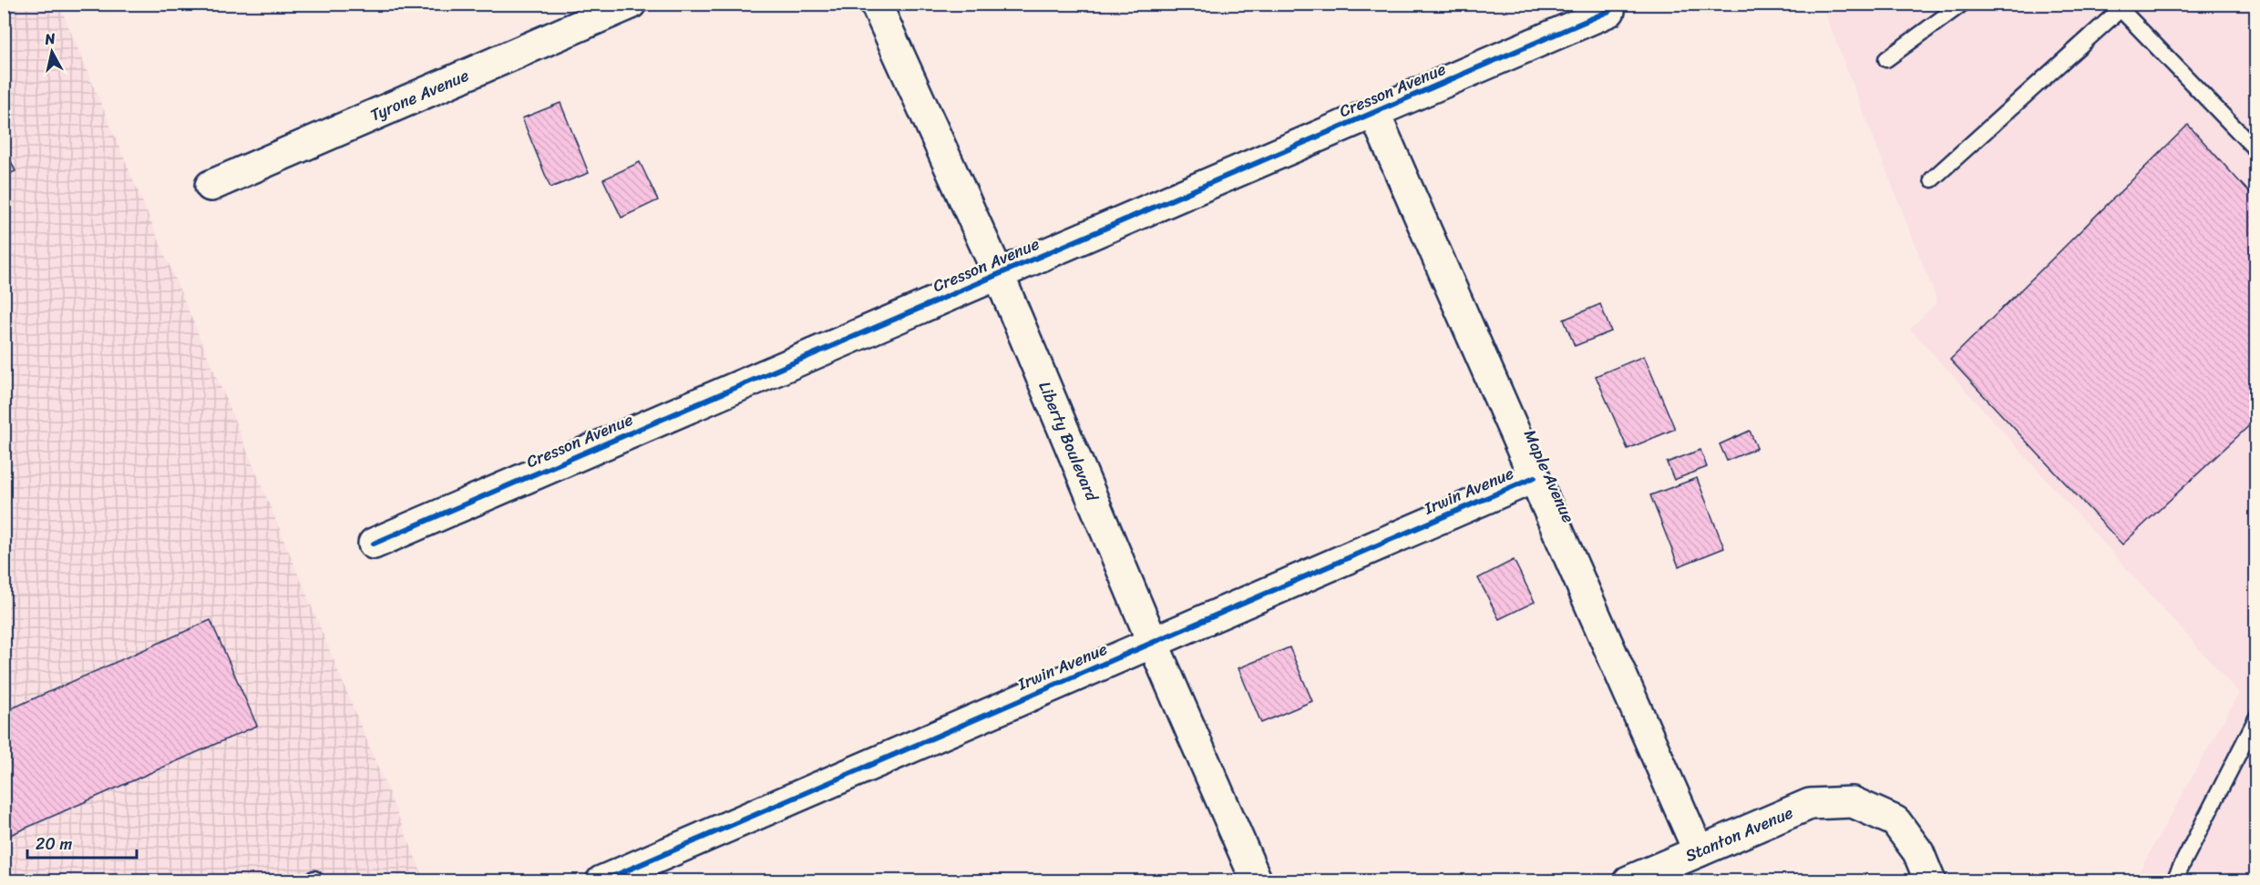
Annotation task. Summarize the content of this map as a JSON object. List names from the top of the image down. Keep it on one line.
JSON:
{"streets":{"street":["Cresson Avenue","Tyrone Avenue","Liberty Boulevard","Maple Avenue","Irwin Avenue","Stanton Avenue"]},"crossings":[["Cresson Avenue","Liberty Boulevard"],["Cresson Avenue","Maple Avenue"],["Liberty Boulevard","Irwin Avenue"],["Maple Avenue","Irwin Avenue"],["Maple Avenue","Stanton Avenue"]],"scale_bar":"20 m","north":"top"}
